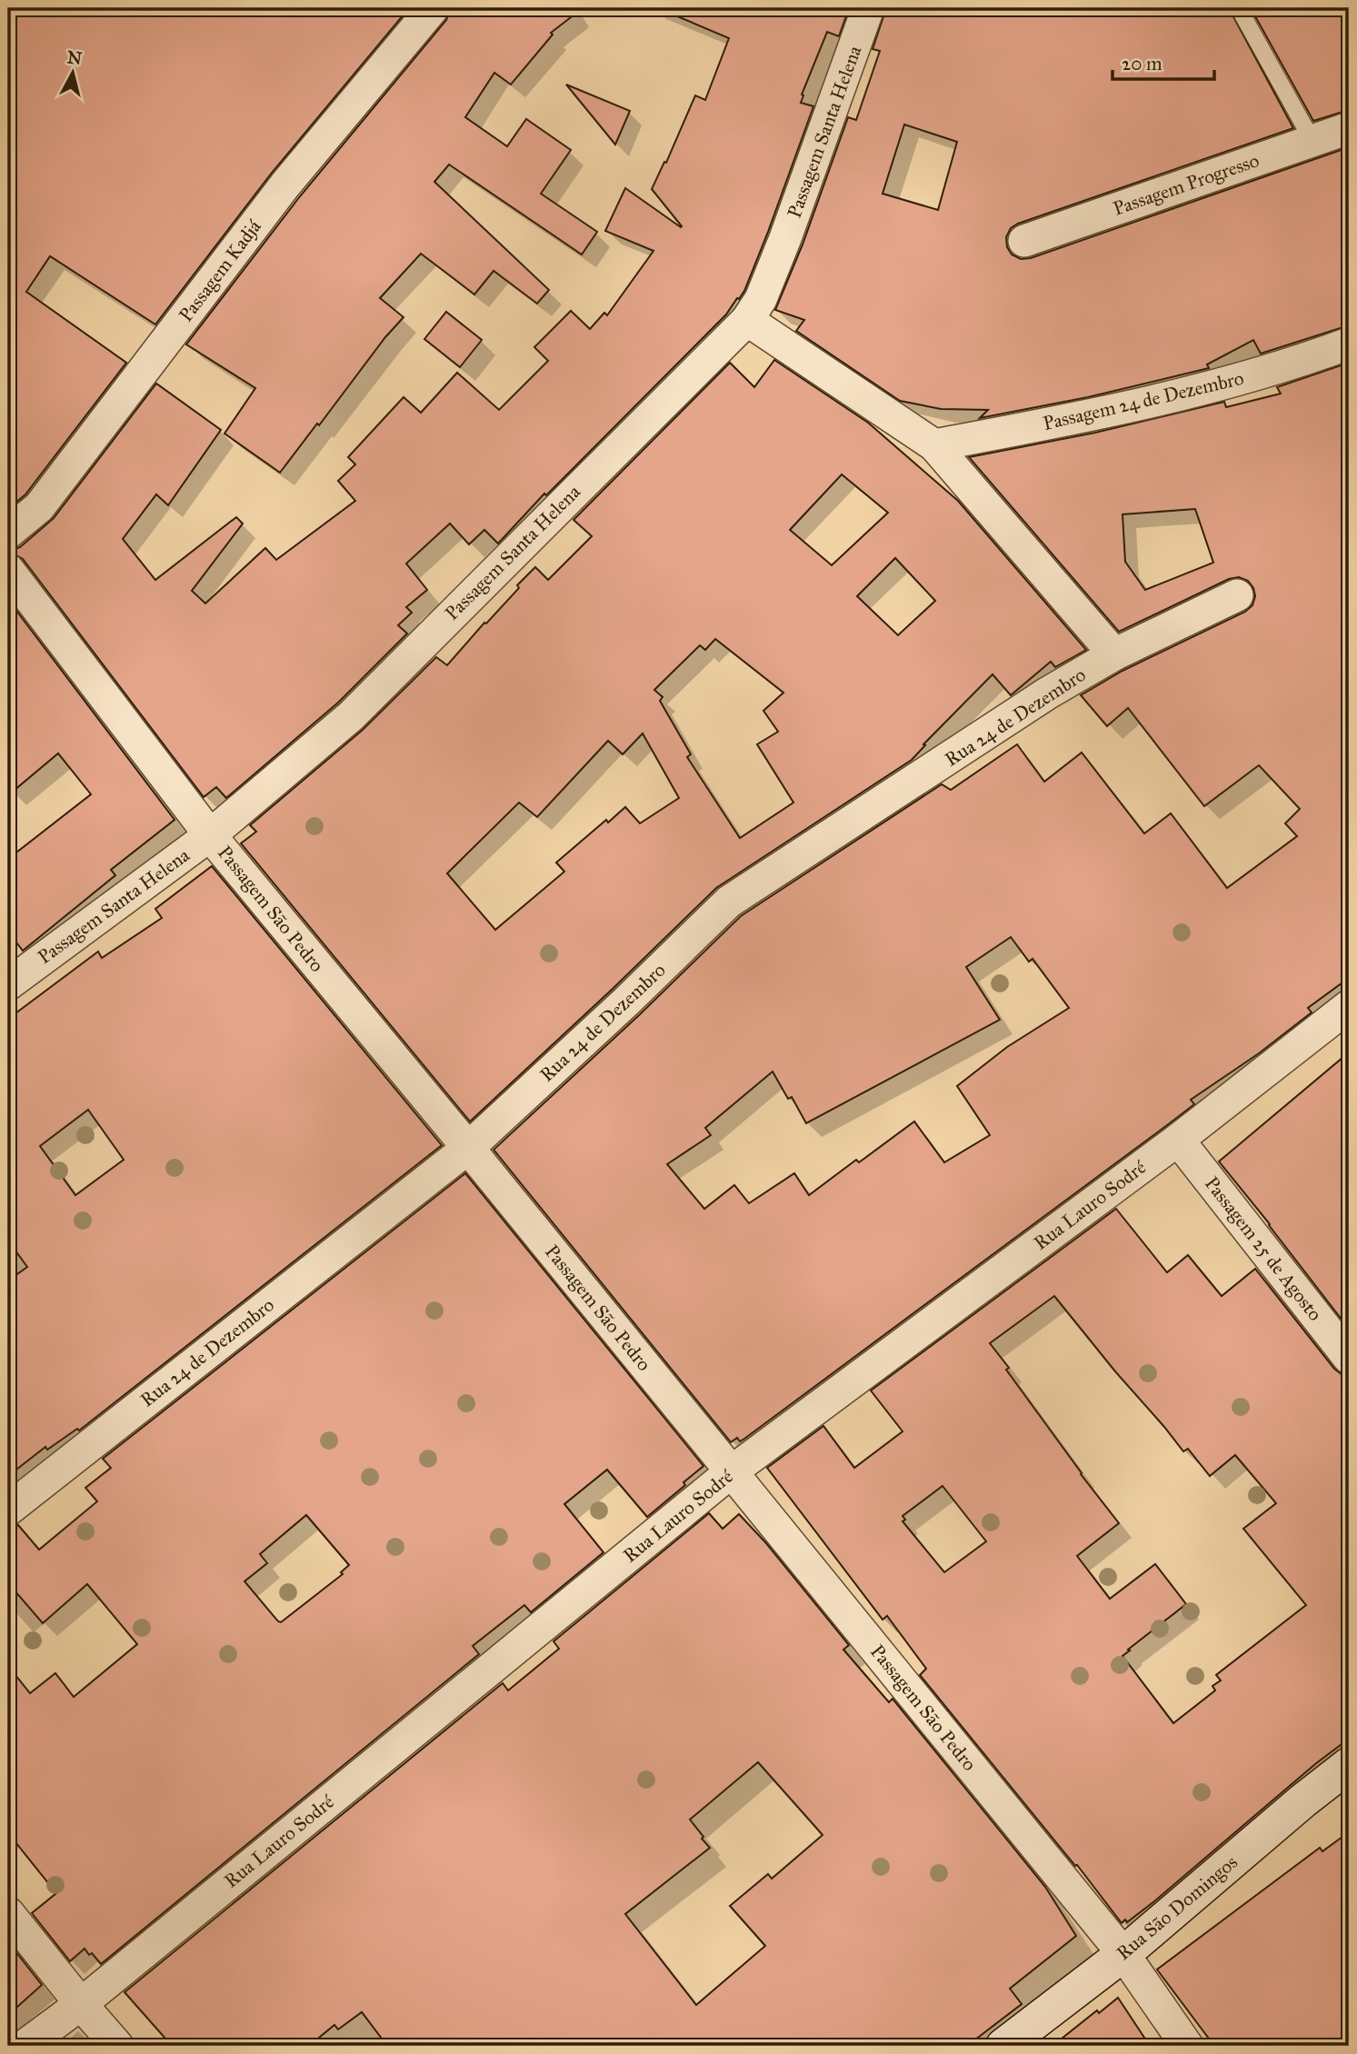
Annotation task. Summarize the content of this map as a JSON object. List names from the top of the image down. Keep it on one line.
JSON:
{"streets":{"street":["Passagem Santa Helena","Passagem Progresso","Passagem Kadjá","Passagem 24 de Dezembro","Rua 24 de Dezembro","Passagem São Pedro","Rua Lauro Sodré","Passagem 25 de Agosto","Rua São Domingos"]},"crossings":[["Passagem Santa Helena","Passagem São Pedro"],["Rua 24 de Dezembro","Passagem São Pedro"],["Passagem São Pedro","Rua Lauro Sodré"],["Passagem São Pedro","Rua São Domingos"],["Rua Lauro Sodré","Passagem 25 de Agosto"]],"scale_bar":"20 m","north":"top"}
